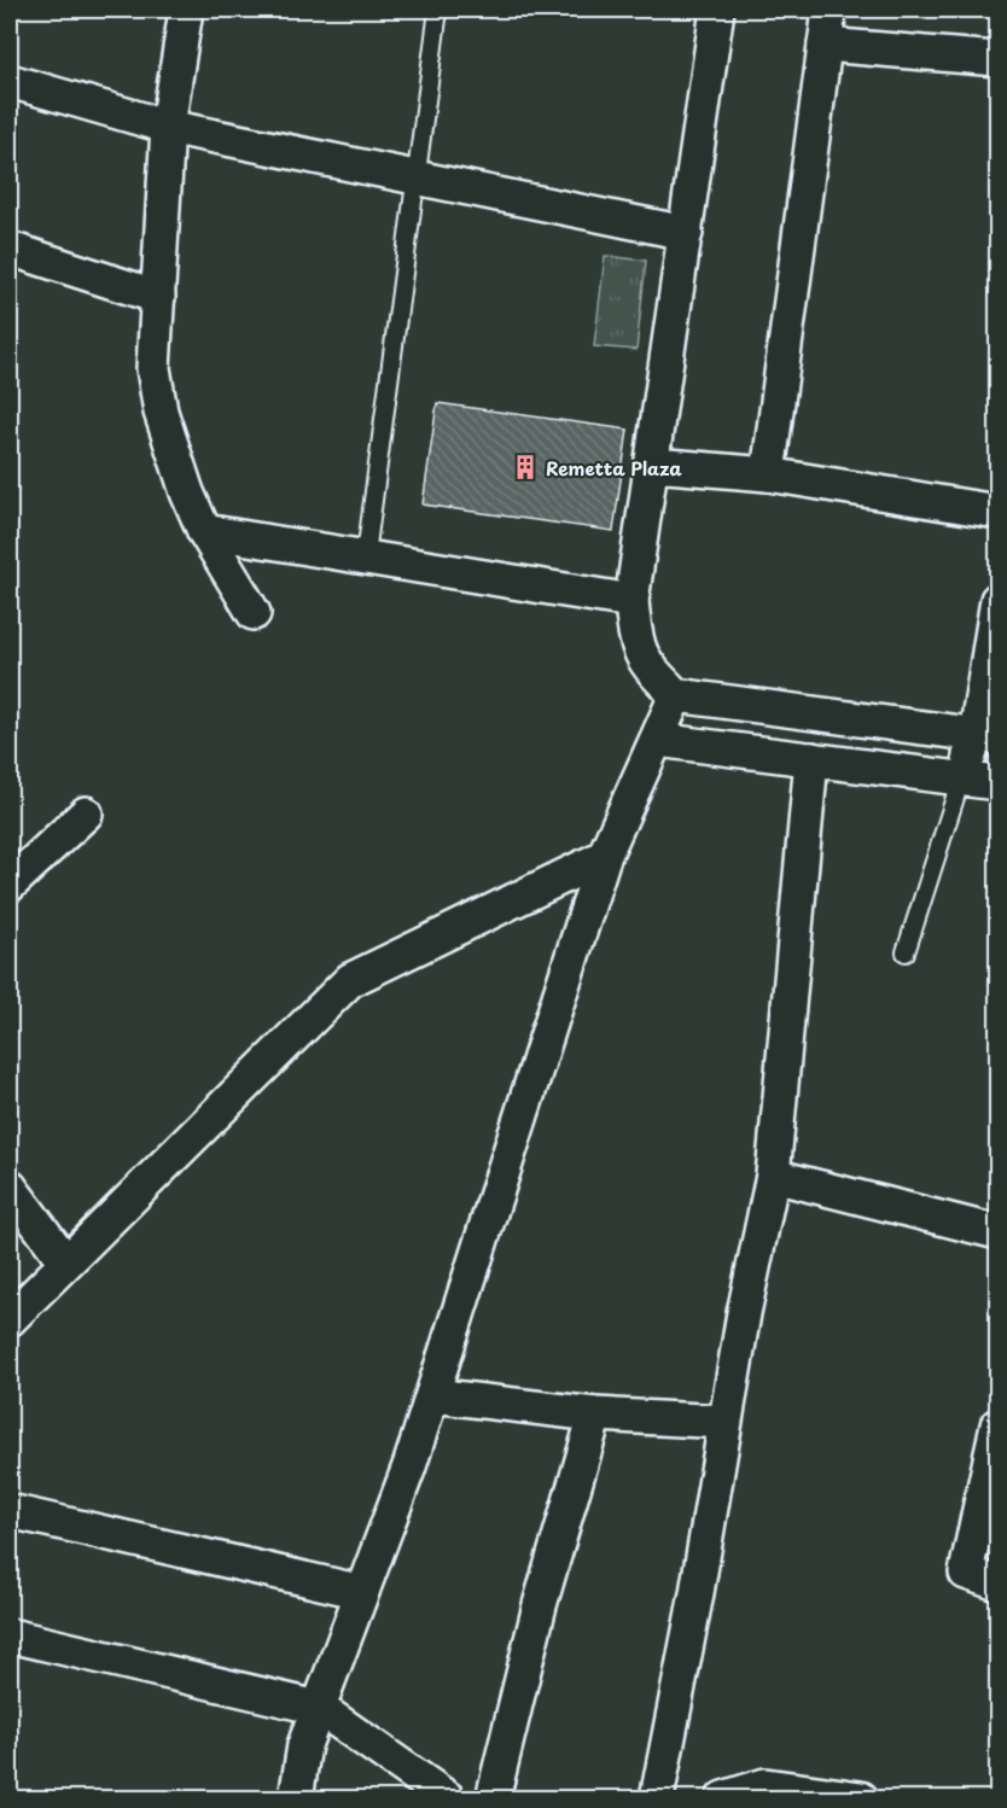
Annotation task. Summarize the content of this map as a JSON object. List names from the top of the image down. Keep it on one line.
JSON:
{"places":{"building":["Remetta Plaza"]}}
